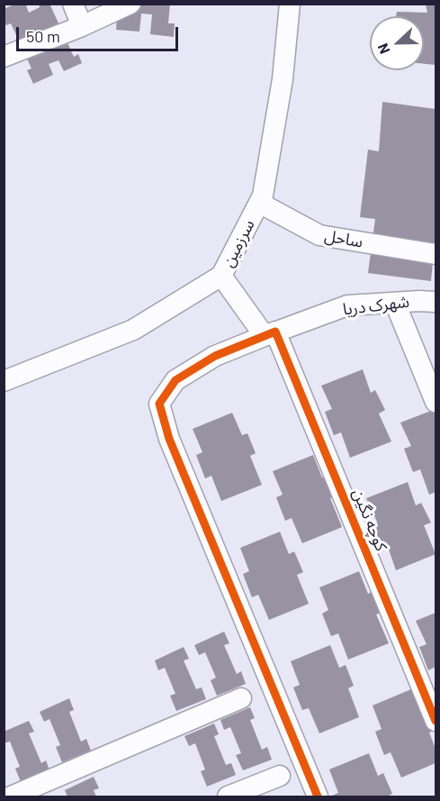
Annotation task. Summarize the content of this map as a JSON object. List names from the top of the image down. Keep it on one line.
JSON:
{"streets":{"street":["ساحل","سرزمین","شهرک دریا","کوچه نگین"]},"crossings":[["ساحل","سرزمین"],["شهرک دریا","کوچه نگین"]],"scale_bar":"50 m","north":"left"}
